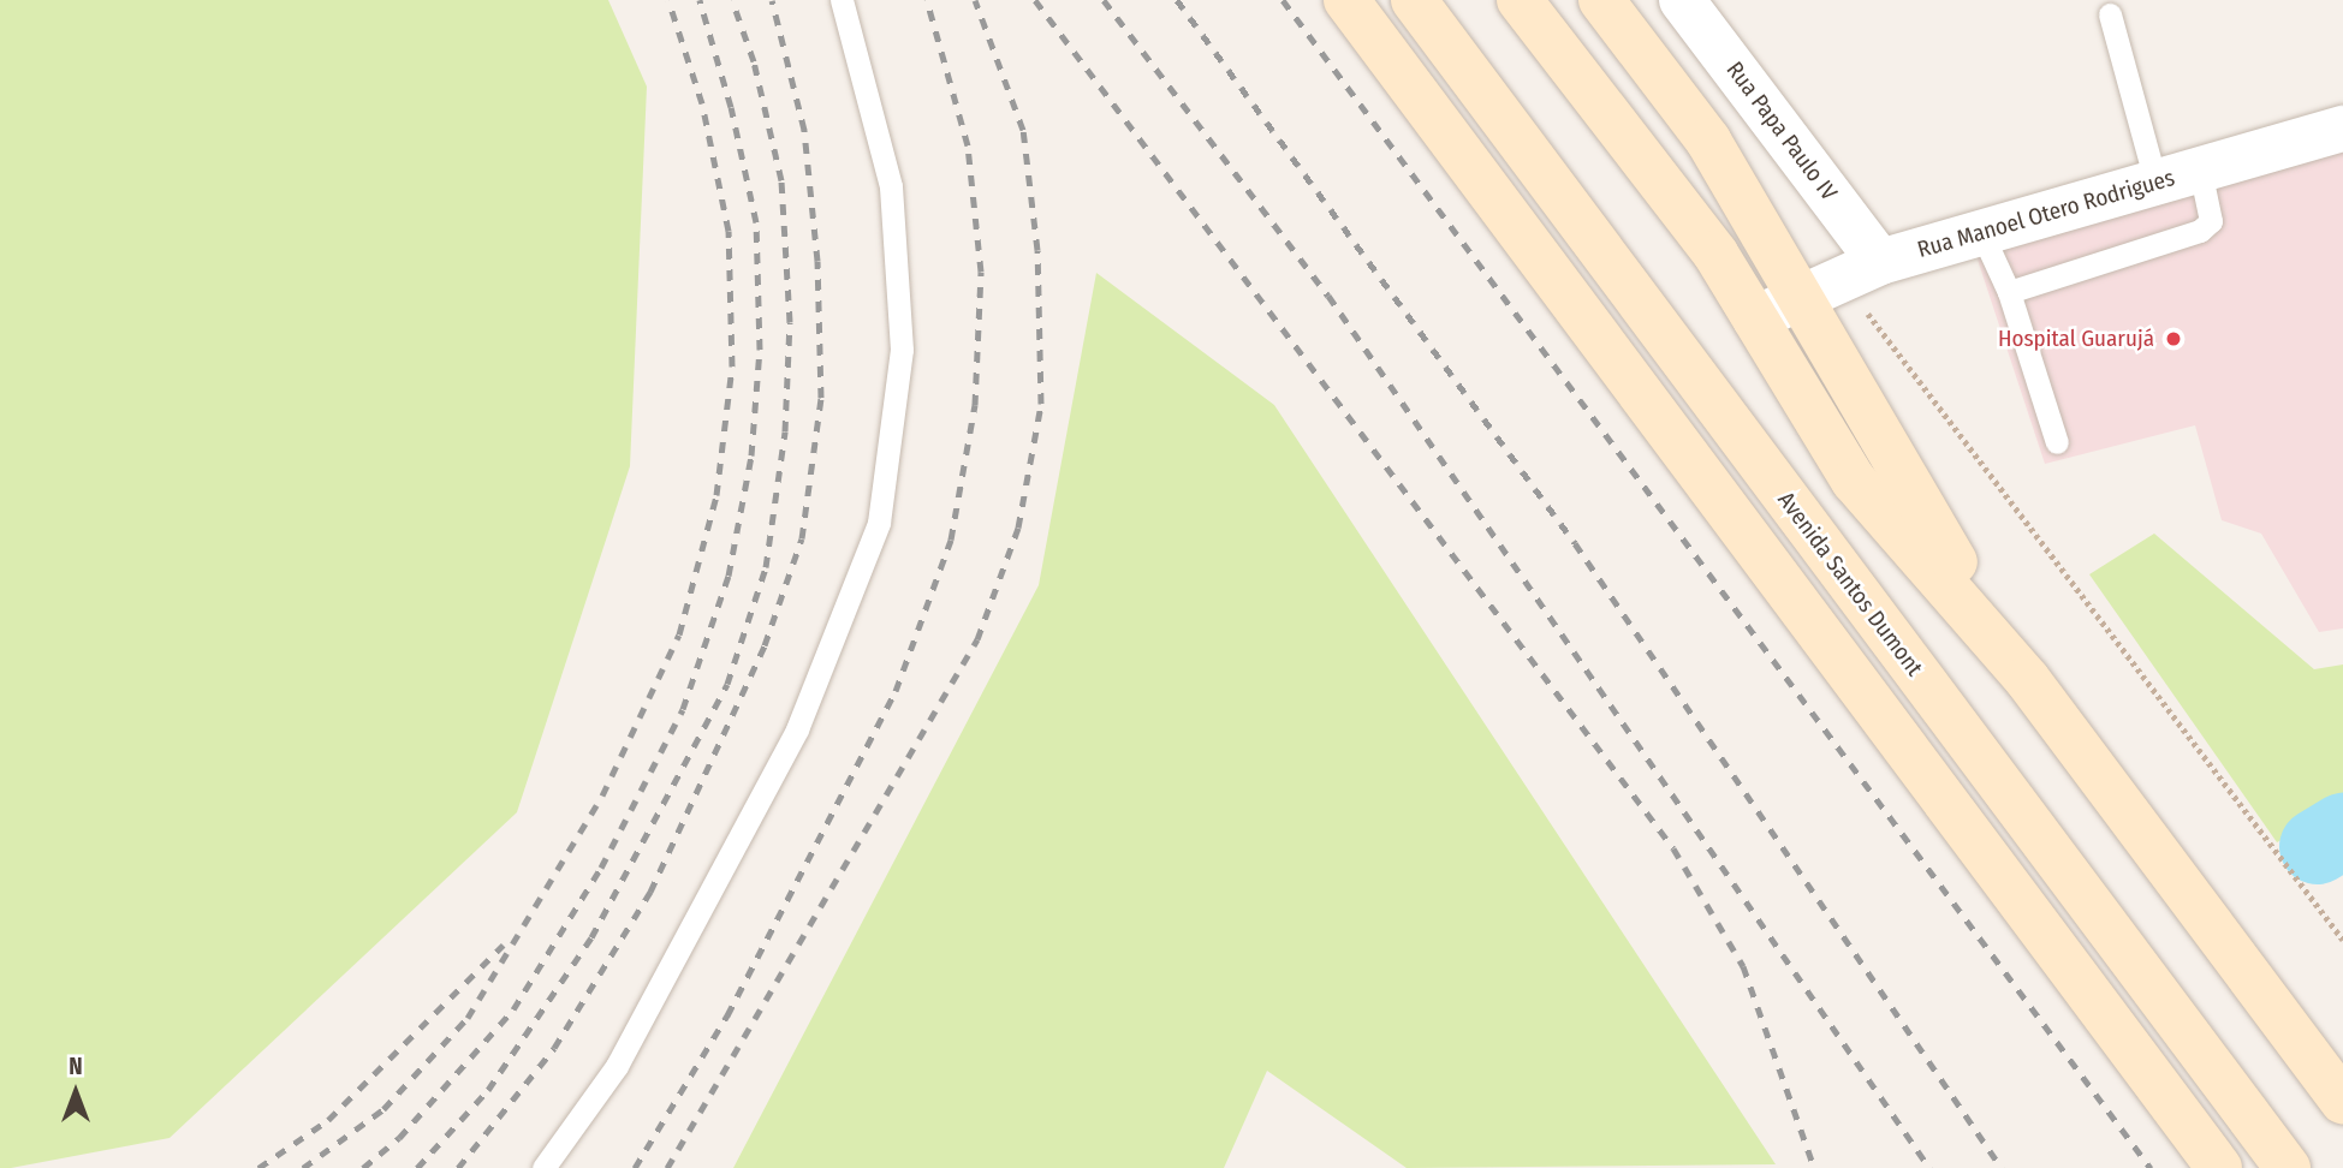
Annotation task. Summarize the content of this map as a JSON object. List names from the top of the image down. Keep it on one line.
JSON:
{"streets":{"main road":["Avenida Santos Dumont"],"street":["Rua Papa Paulo IV","Rua Manoel Otero Rodrigues"]},"crossings":[["Rua Papa Paulo IV","Rua Manoel Otero Rodrigues"]],"places":["Hospital Guarujá"],"north":"top"}
